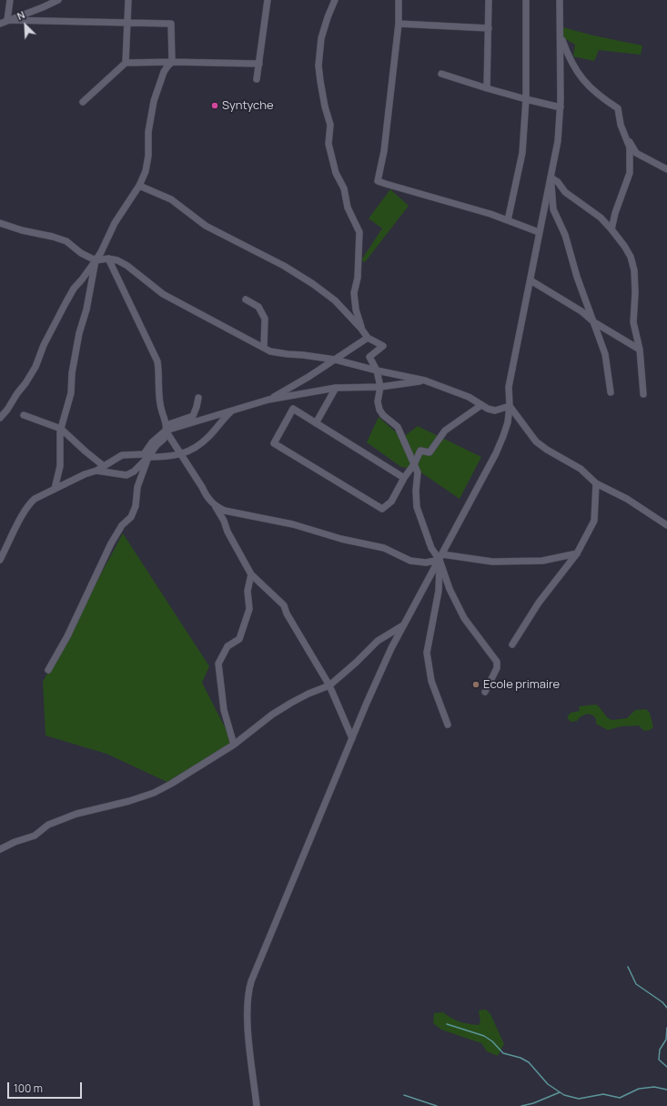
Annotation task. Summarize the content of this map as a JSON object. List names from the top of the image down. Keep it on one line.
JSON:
{"places":["Syntyche","Ecole primaire"],"scale_bar":"100 m","north":"top left"}
